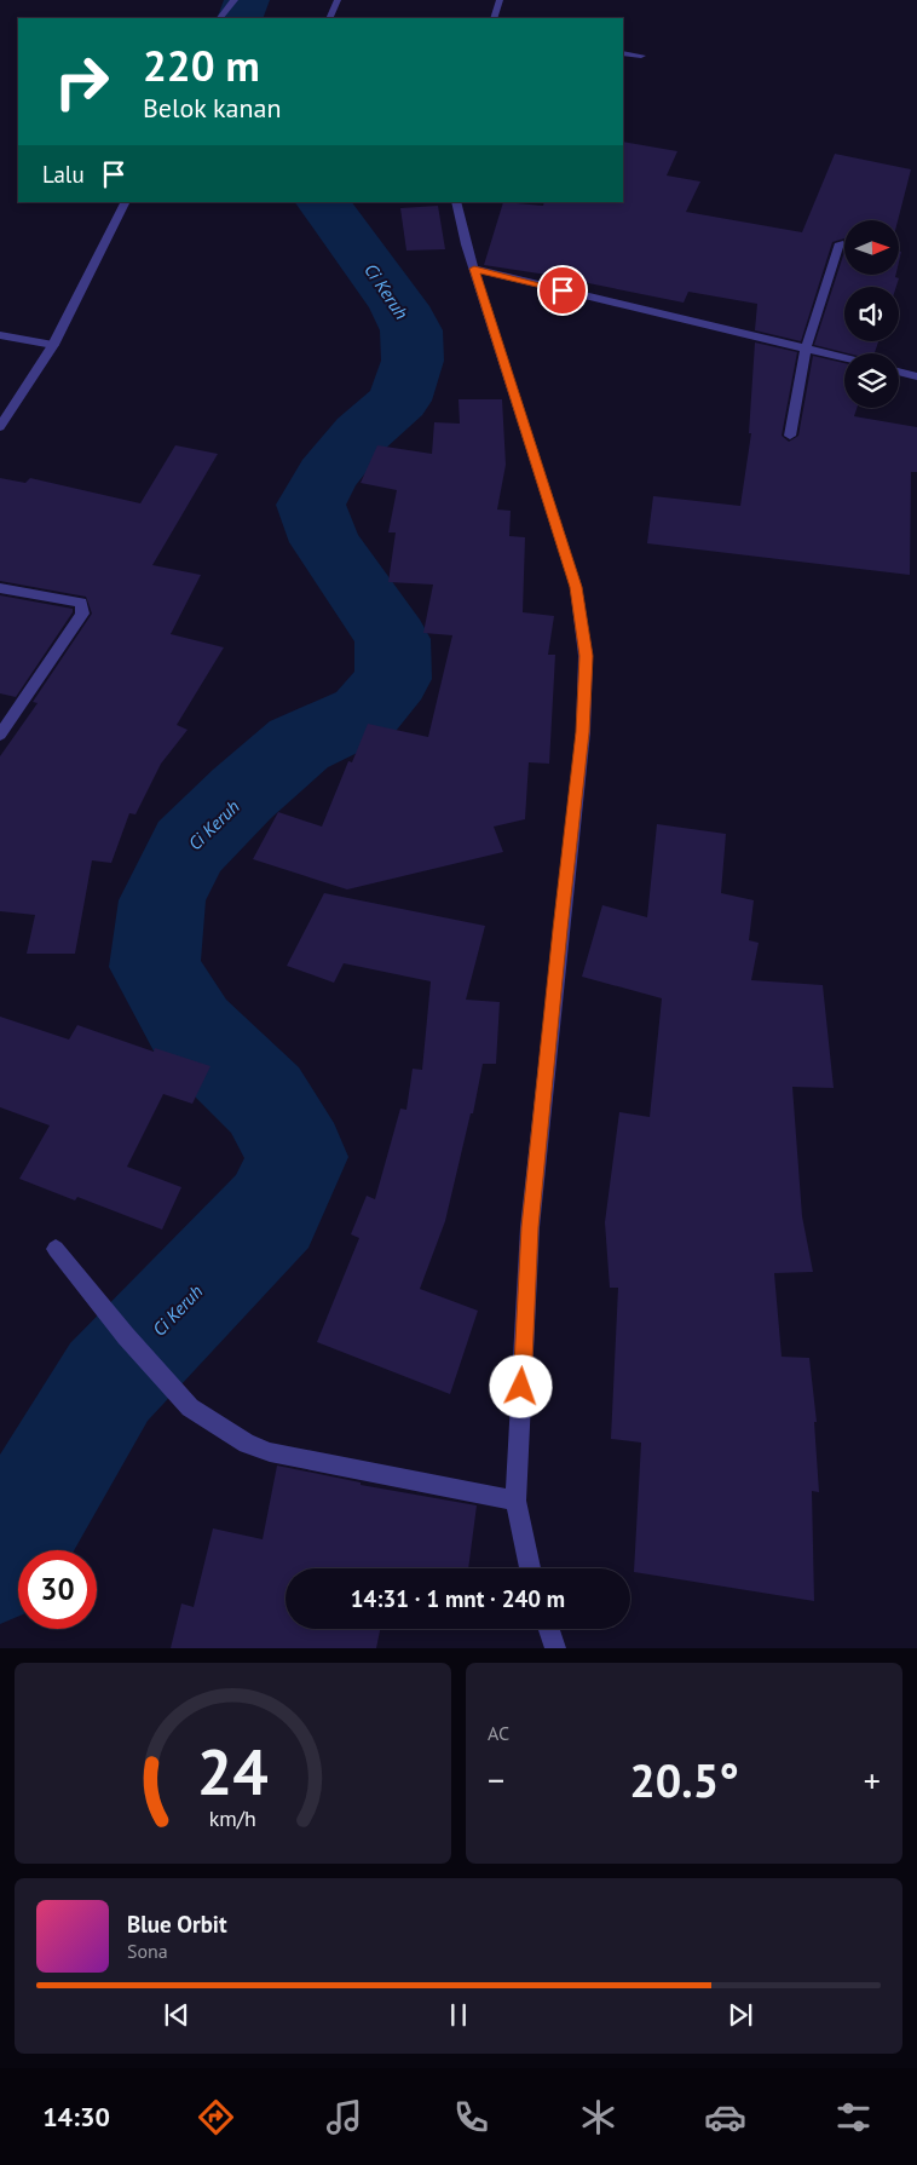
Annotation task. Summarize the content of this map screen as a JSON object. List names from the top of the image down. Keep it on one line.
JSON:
{"water":["Ci Keruh"],"north":"right","page":{"turn":["220 m","Belok kanan"],"then":"Lalu","limit":"30","trip":"14:31 · 1 mnt · 240 m","tile":"AC","heat":["−","20.5°","+"],"song":["Blue Orbit","Sona"],"tabs":"14:30","gauge":["24","km/h"]}}
